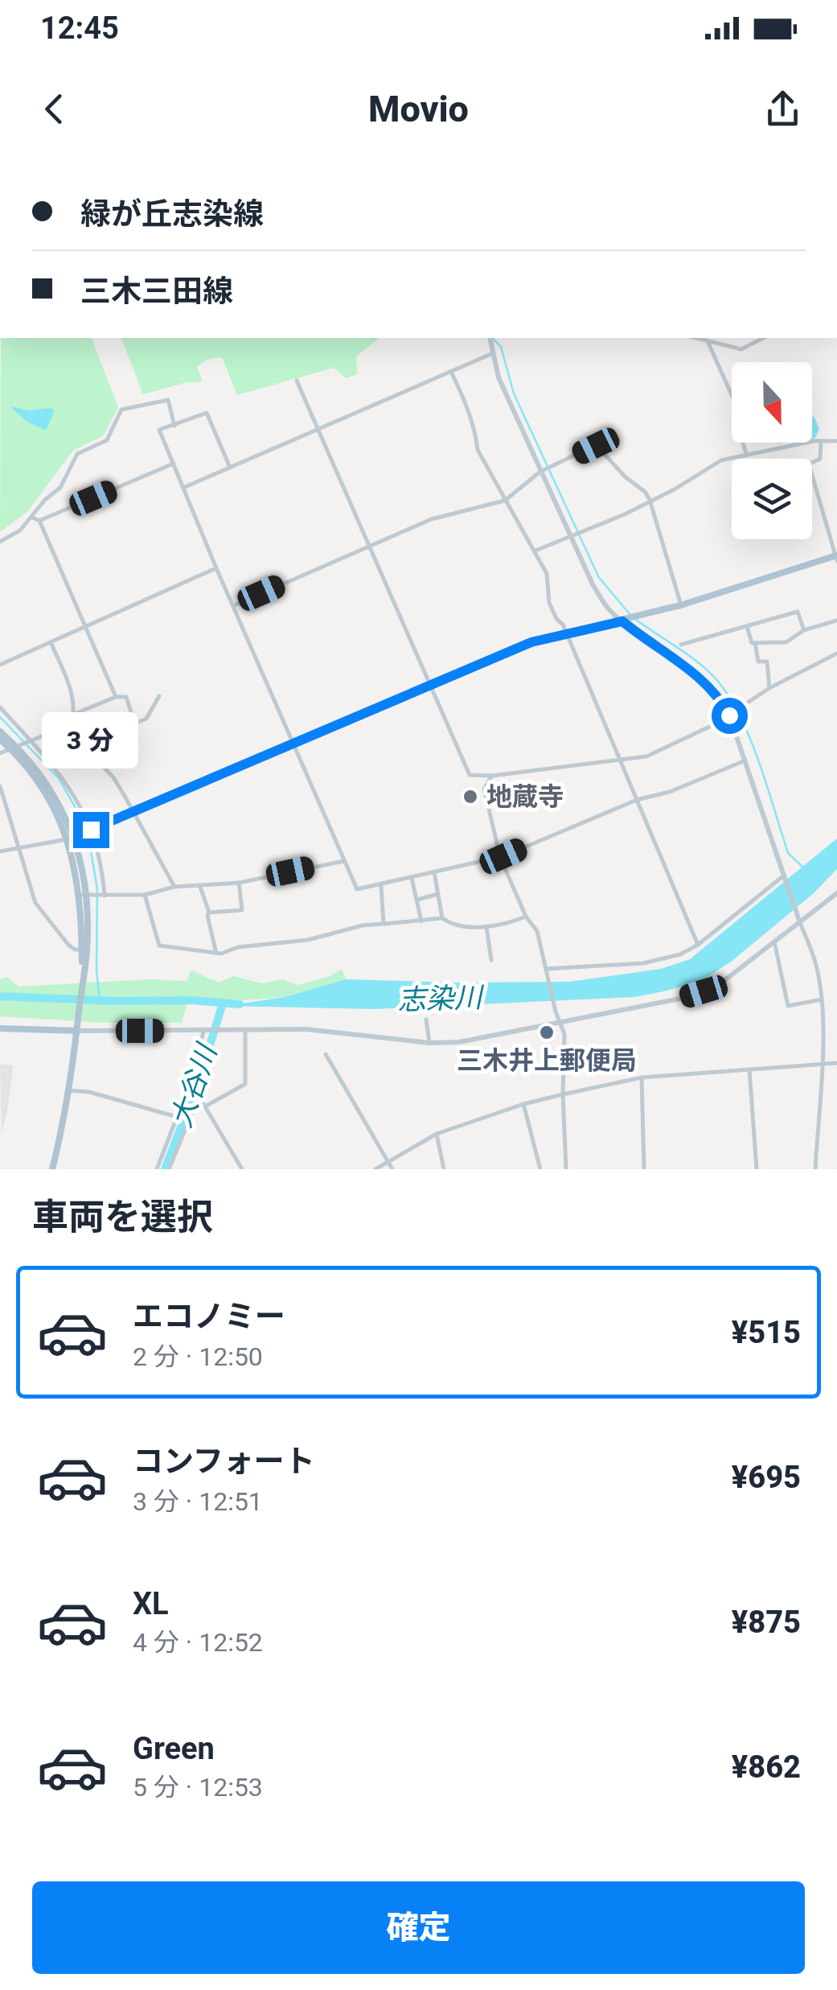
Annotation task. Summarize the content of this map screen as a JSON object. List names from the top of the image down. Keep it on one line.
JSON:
{"water":["志染川","大谷川"],"places":["地蔵寺","三木井上郵便局"],"north":"bottom","page":{"status":"12:45","header":"Movio","banner":["緑が丘志染線","三木三田線"],"bubble":"3 分","heading":"車両を選択","list":[{"name":"エコノミー","note":"2 分 · 12:50","value":"¥515"},{"name":"コンフォート","note":"3 分 · 12:51","value":"¥695"},{"name":"XL","note":"4 分 · 12:52","value":"¥875"},{"name":"Green","note":"5 分 · 12:53","value":"¥862"}],"buttons":"確定"}}
